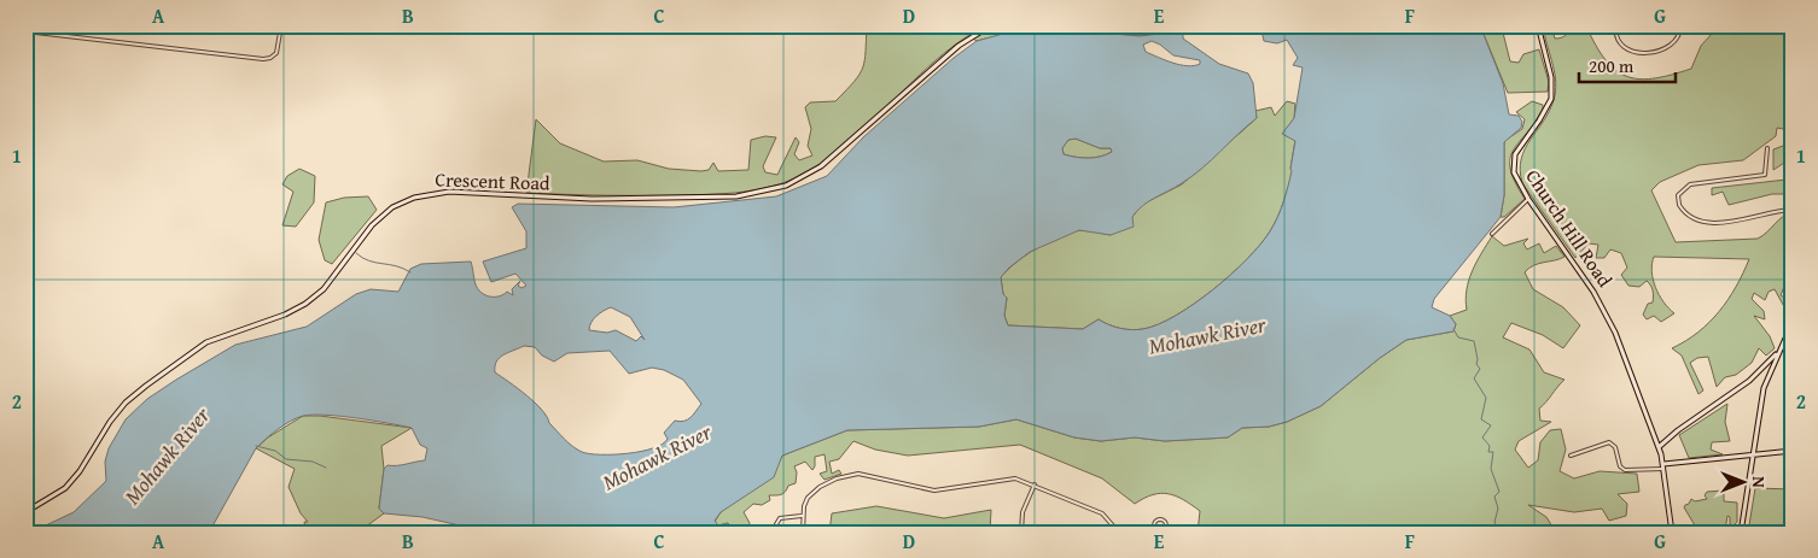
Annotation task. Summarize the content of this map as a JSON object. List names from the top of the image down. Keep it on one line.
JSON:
{"streets":{"street":["Crescent Road","Church Hill Road"]},"water":["Mohawk River"],"scale_bar":"200 m","north":"right","grid":{"columns":["A","B","C","D","E","F","G"],"rows":["1","2"]}}
